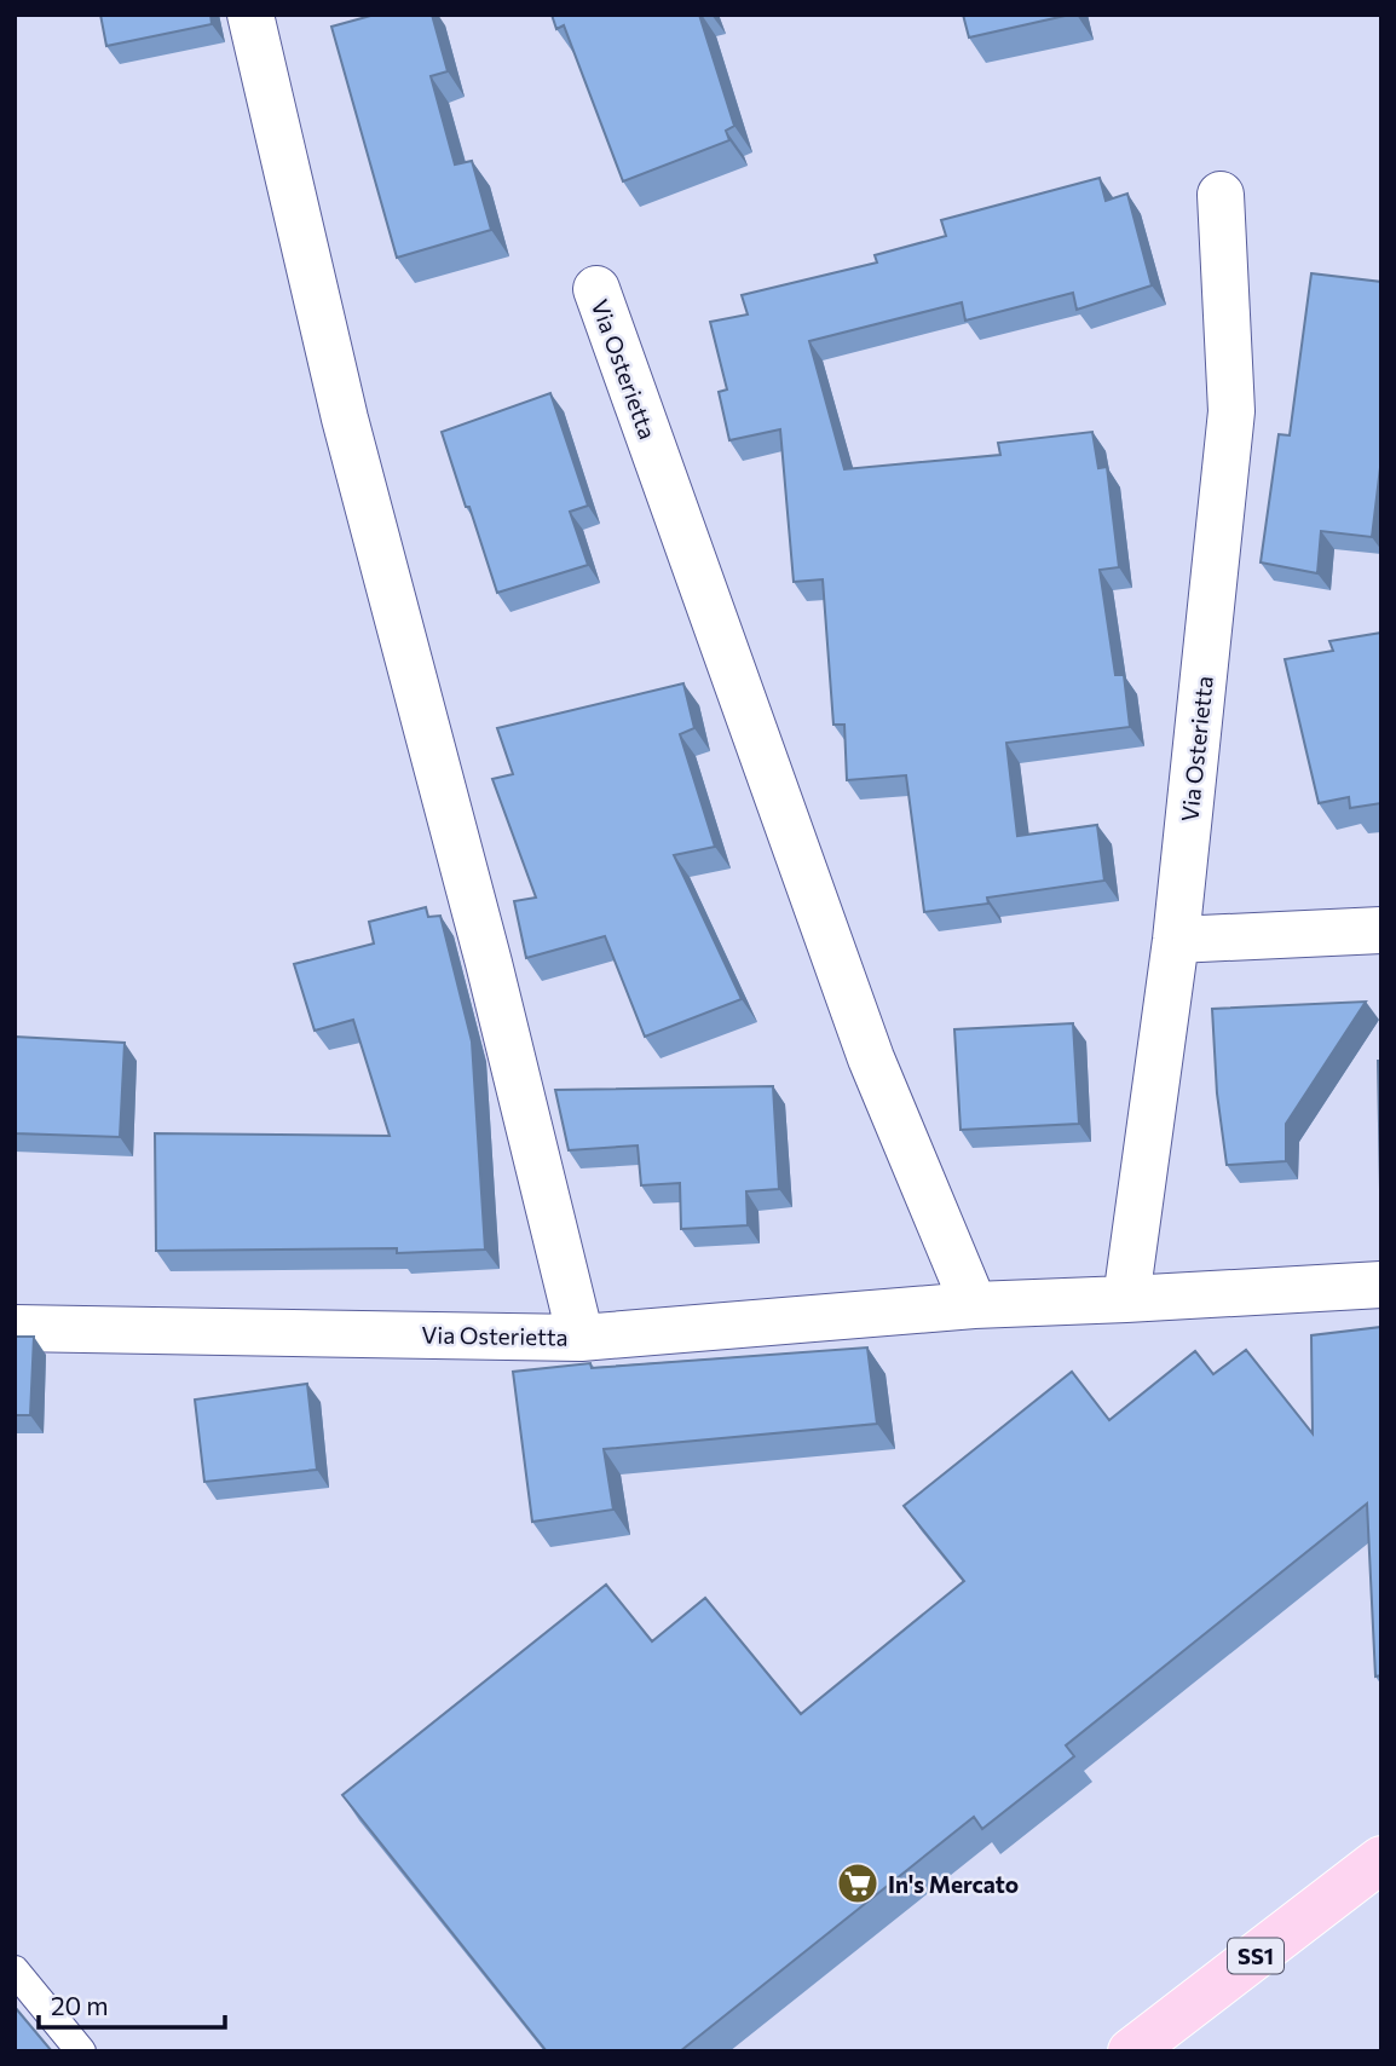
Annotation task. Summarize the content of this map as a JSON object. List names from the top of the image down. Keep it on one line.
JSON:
{"streets":{"main road":["SS1"],"street":["Via Osterietta"]},"places":{"supermarket":["In's Mercato"]},"scale_bar":"20 m"}
